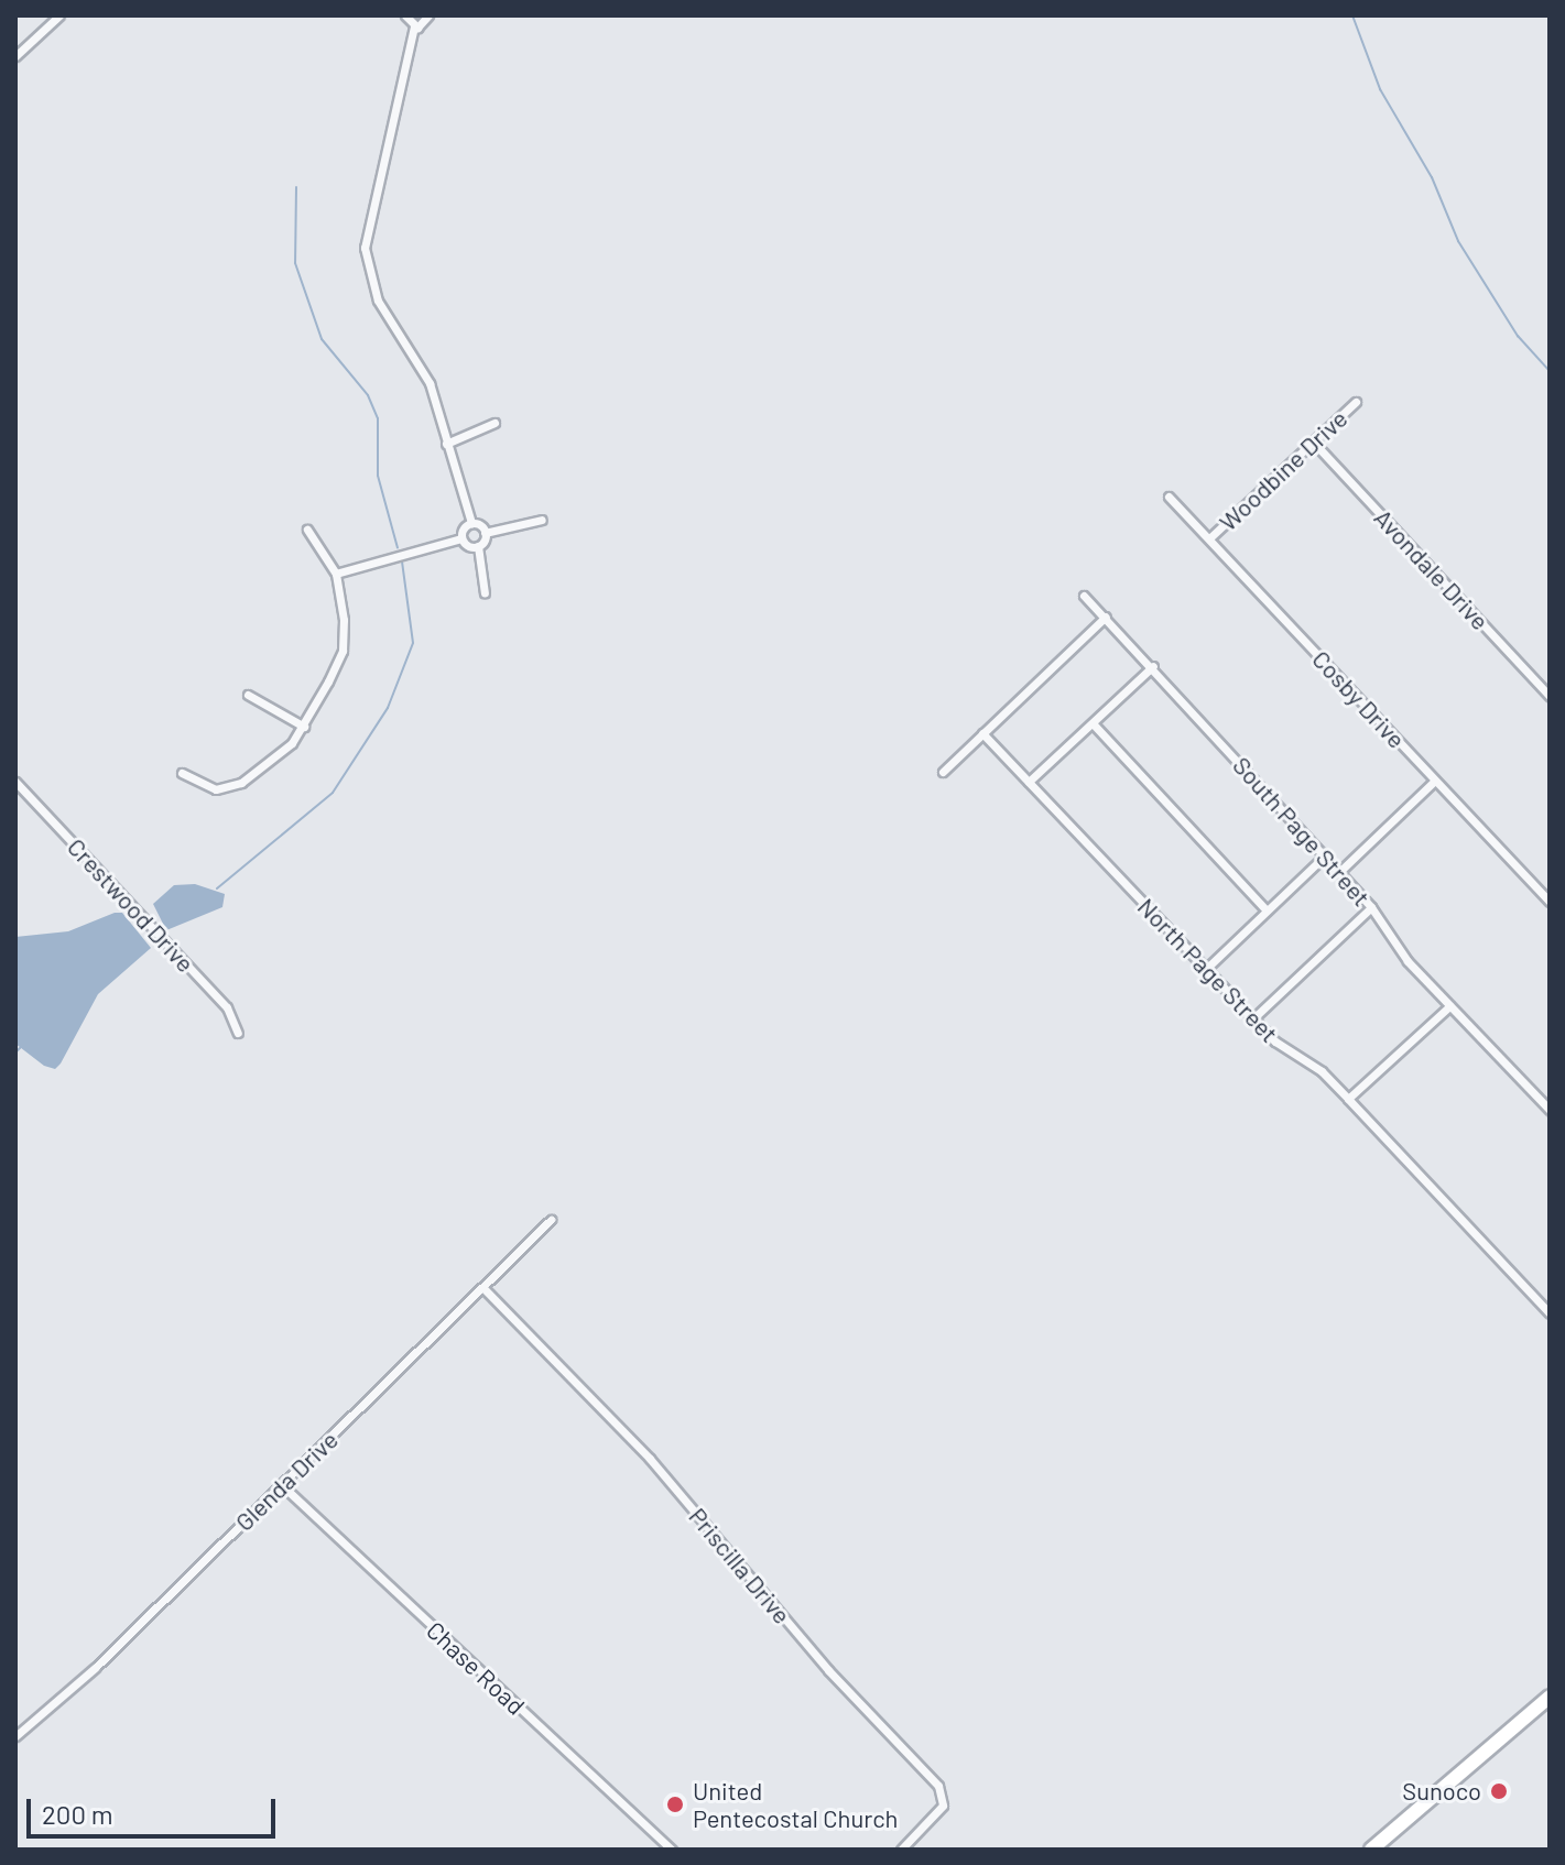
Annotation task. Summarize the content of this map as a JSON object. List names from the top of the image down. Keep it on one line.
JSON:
{"streets":{"street":["Woodbine Drive","Avondale Drive","Cosby Drive","South Page Street","Crestwood Drive","North Page Street","Glenda Drive","Priscilla Drive","Chase Road"]},"crossings":[["Woodbine Drive","Avondale Drive"],["Woodbine Drive","Cosby Drive"],["Glenda Drive","Priscilla Drive"],["Glenda Drive","Chase Road"]],"places":["Sunoco","United Pentecostal Church"],"scale_bar":"200 m"}
